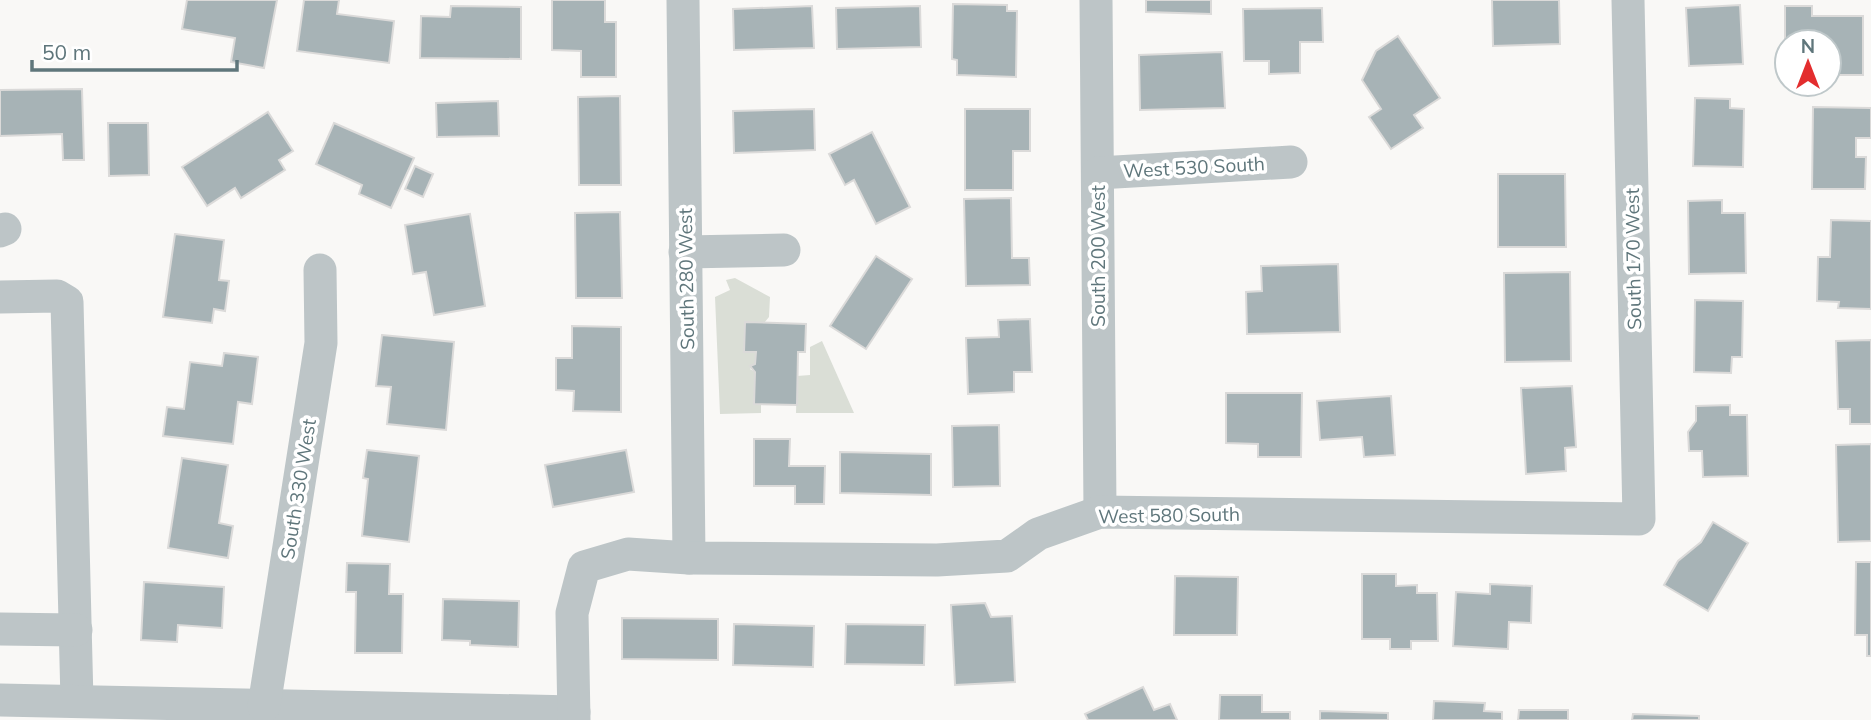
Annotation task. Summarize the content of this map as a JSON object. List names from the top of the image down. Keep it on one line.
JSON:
{"streets":{"street":["West 530 South","South 200 West","South 170 West","South 280 West","South 330 West","West 580 South"]},"crossings":[["West 530 South","South 200 West"],["South 200 West","West 580 South"],["South 170 West","West 580 South"],["South 280 West","West 580 South"]],"scale_bar":"50 m","north":"top"}
